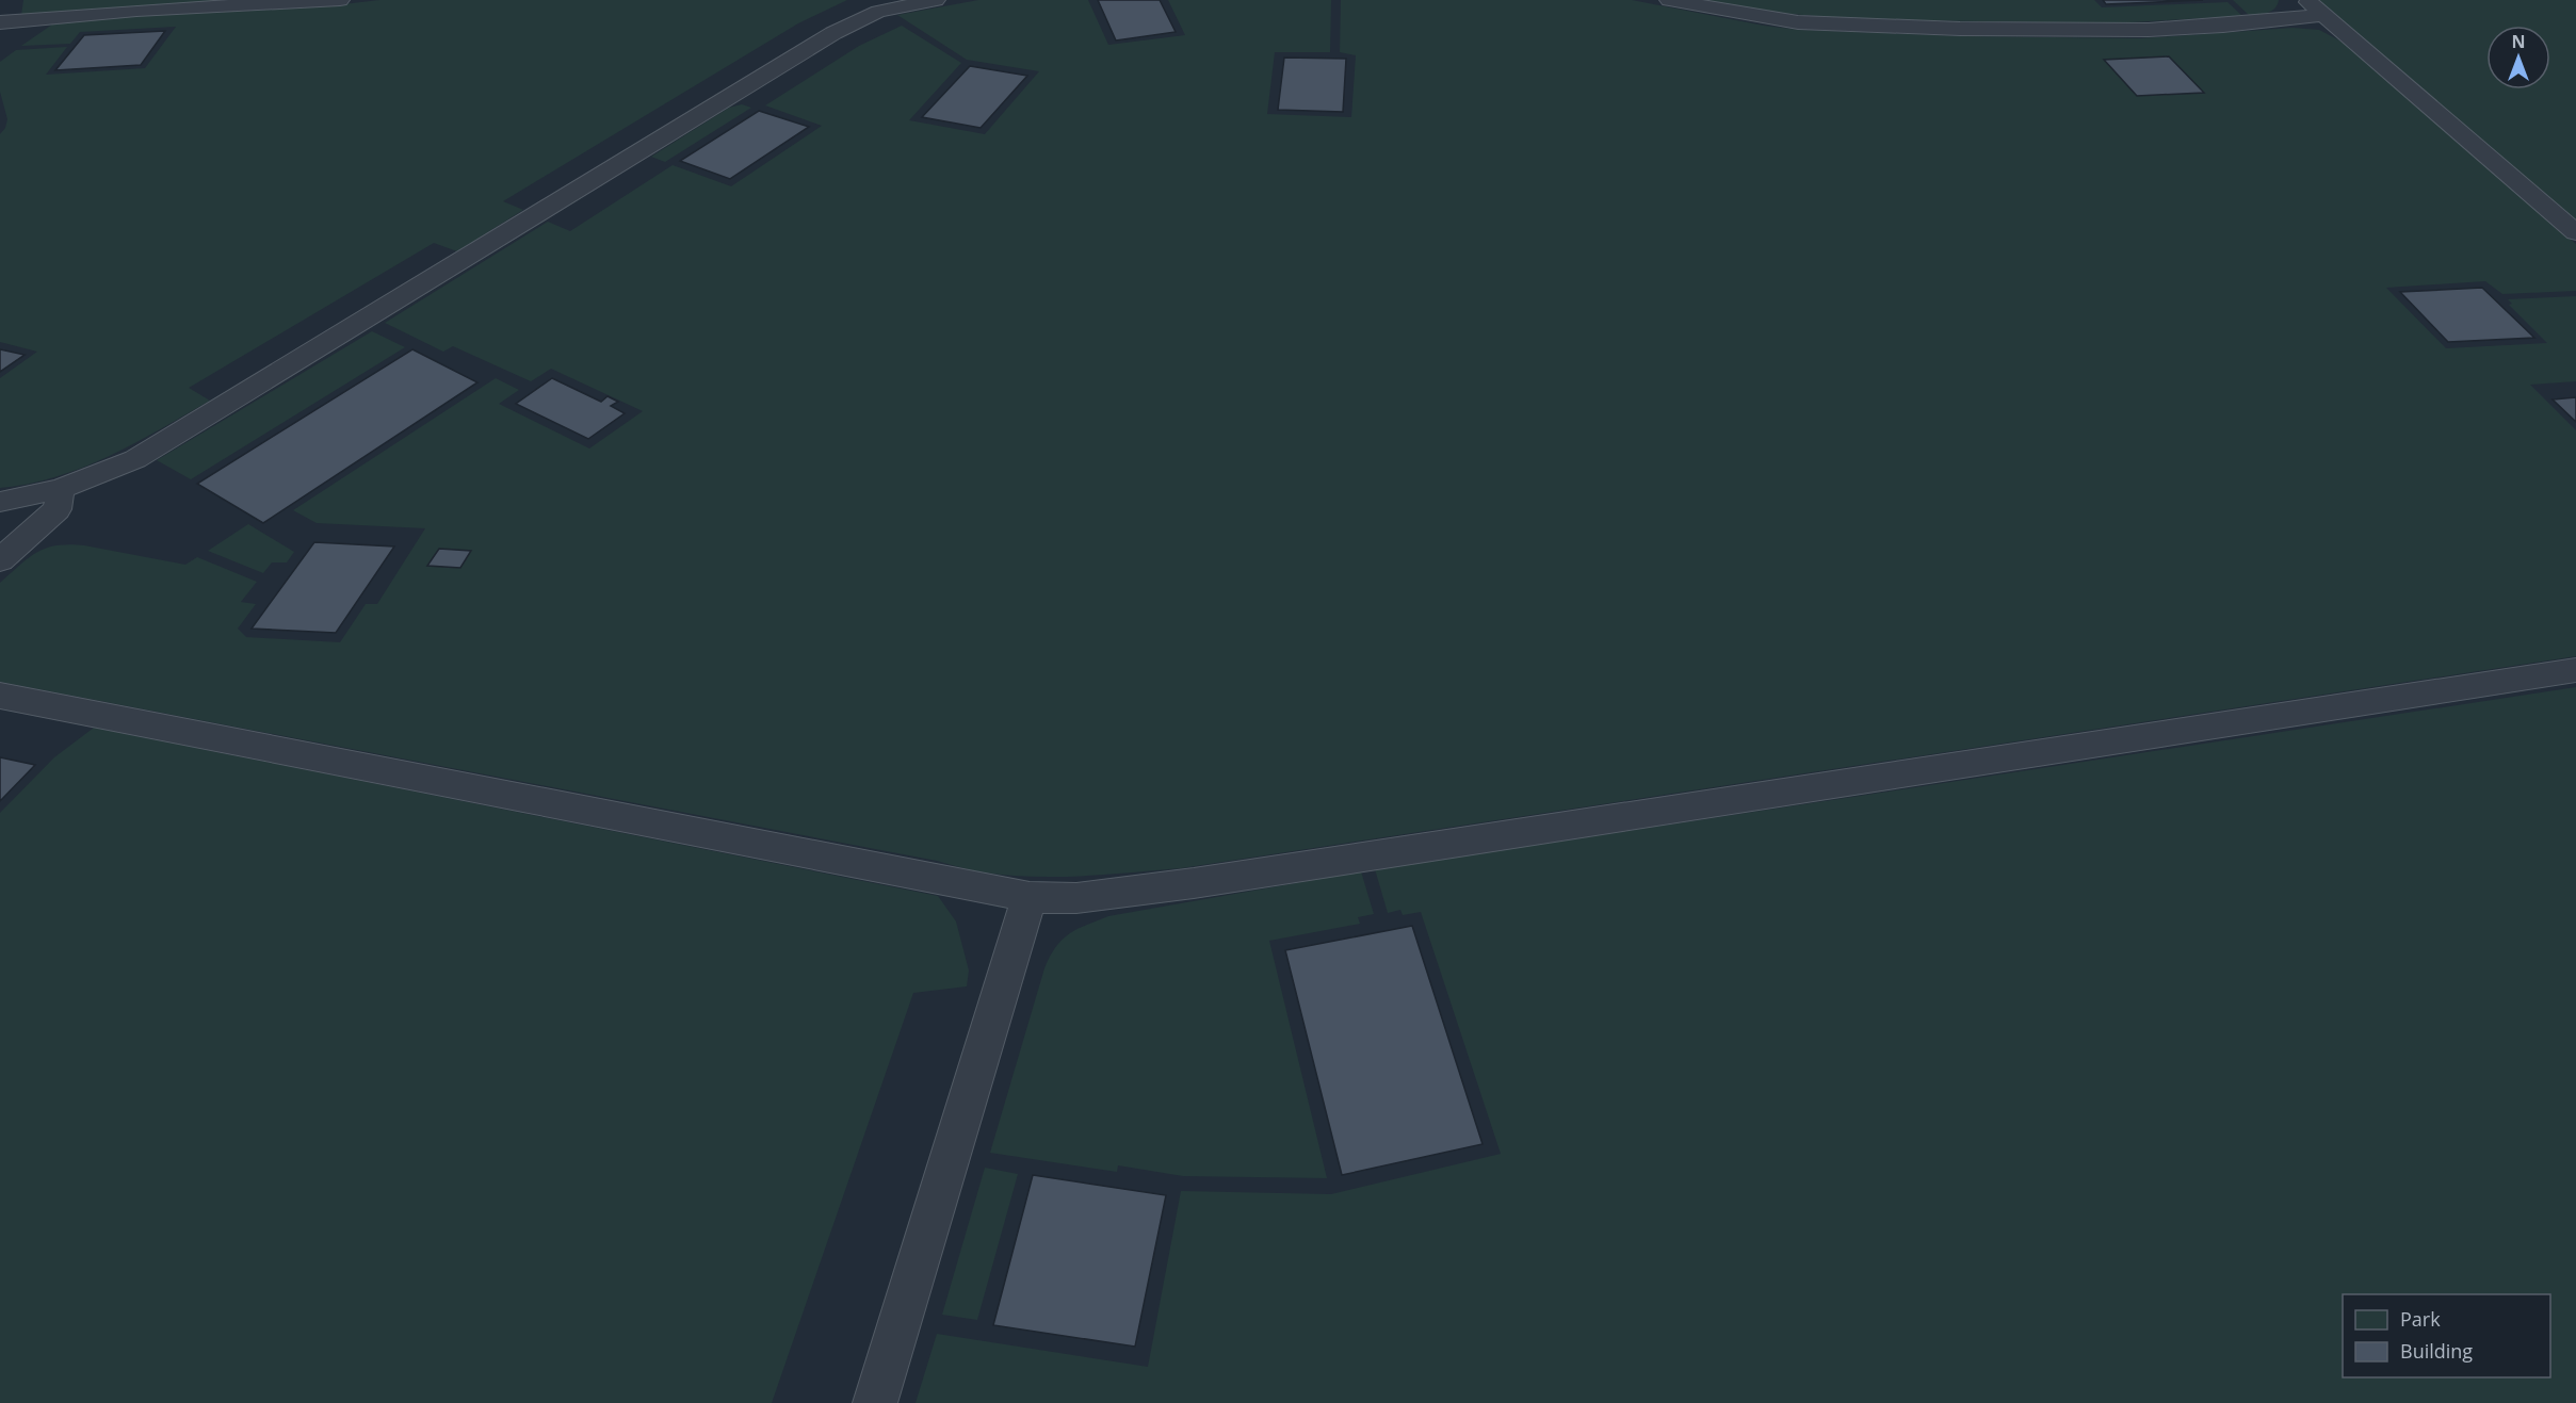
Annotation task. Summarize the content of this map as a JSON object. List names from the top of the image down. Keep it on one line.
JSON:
{"legend":["Park","Building"],"north":"top"}
